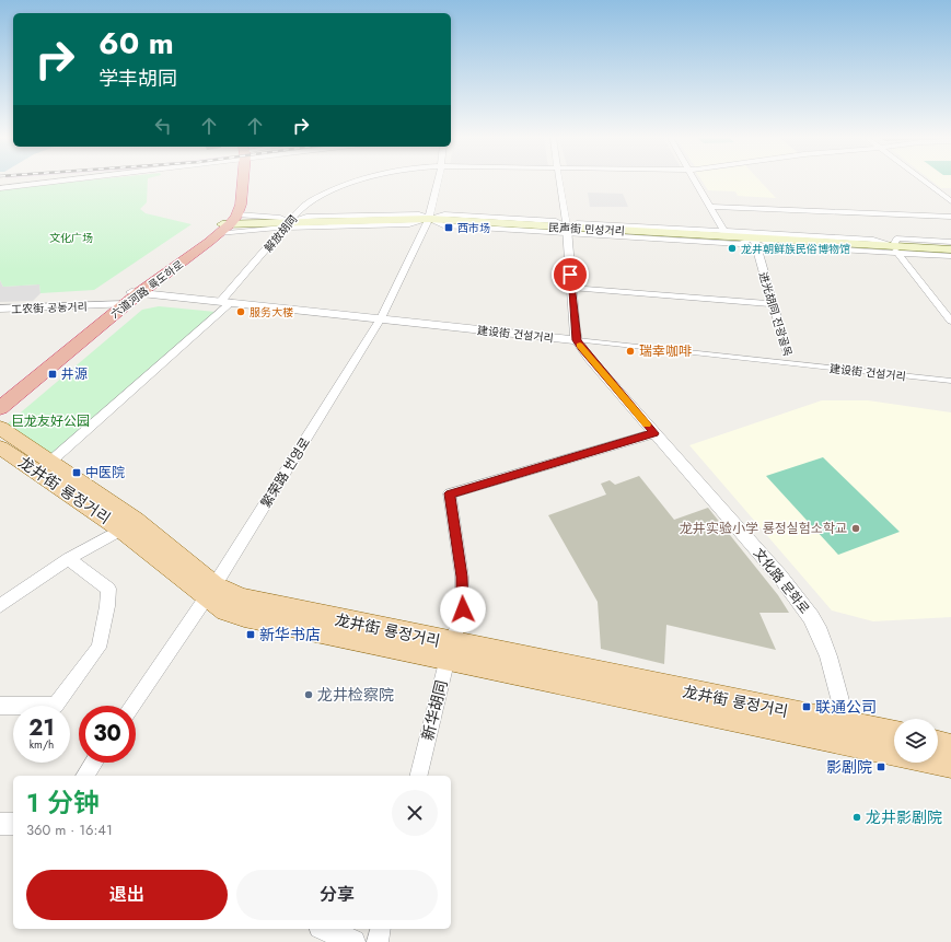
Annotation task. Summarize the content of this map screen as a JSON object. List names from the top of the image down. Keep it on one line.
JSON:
{"streets":{"highway":["六道河路 륙도하로"],"main road":["民声街 민성거리","龙井街 룡정거리"],"street":["解放胡同","工农街 공농거리","进光胡同 진광골목","建设街 건설거리","繁荣路 번영로","文化路 문화로","新华胡同"]},"crossings":[["民声街 민성거리","解放胡同"],["民声街 민성거리","六道河路 륙도하로"],["民声街 민성거리","进光胡同 진광골목"],["民声街 민성거리","繁荣路 번영로"],["民声街 민성거리","文化路 문화로"],["解放胡同","建设街 건설거리"],["解放胡同","龙井街 룡정거리"],["六道河路 륙도하로","工农街 공농거리"],["六道河路 륙도하로","建设街 건설거리"],["工农街 공농거리","建设街 건설거리"],["进光胡同 진광골목","建设街 건설거리"],["建设街 건설거리","繁荣路 번영로"],["建设街 건설거리","文化路 문화로"],["繁荣路 번영로","龙井街 룡정거리"],["龙井街 룡정거리","文化路 문화로"],["龙井街 룡정거리","新华胡同"],["文化路 문화로","新华胡同"]],"parks":["文化广场","巨龙友好公园"],"places":{"transit":["西市场","井源","中医院","新华书店","联通公司","影剧院"],"other":["龙井朝鲜族民俗博物馆","服务大楼","瑞幸咖啡","龙井实验小学 룡정실험소학교","龙井检察院","龙井影剧院"]},"page":{"turn":["60 m","学丰胡同"],"speed":"21 km/h","limit":"30","heading":["1 分钟","360 m · 16:41"],"buttons":["退出","分享"]}}
